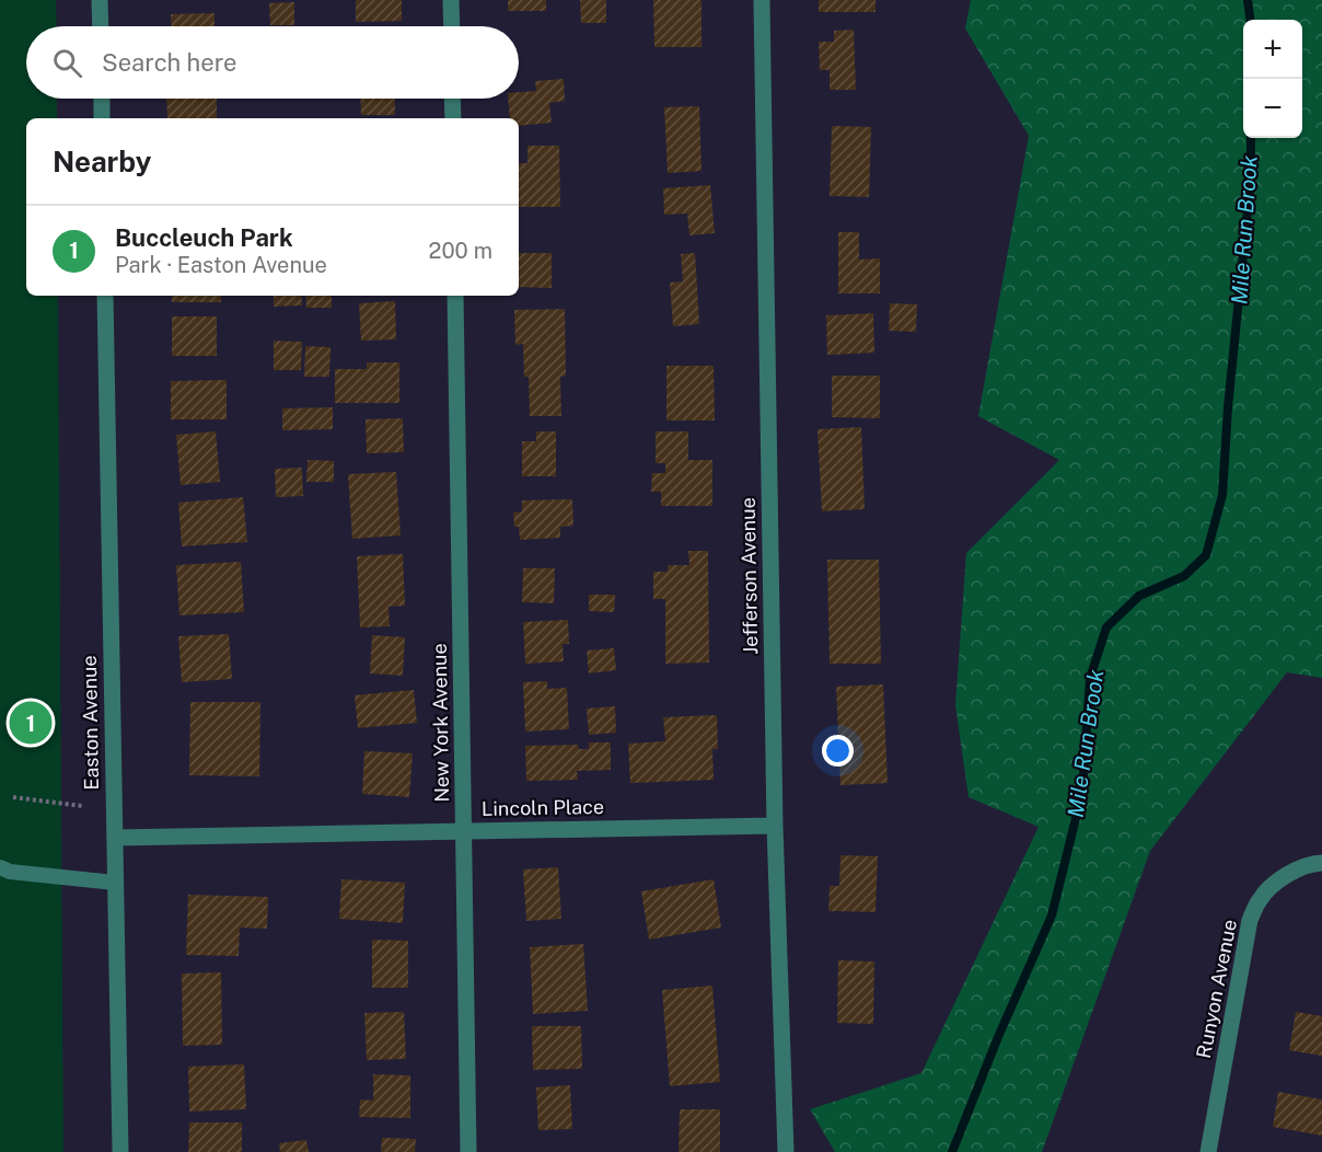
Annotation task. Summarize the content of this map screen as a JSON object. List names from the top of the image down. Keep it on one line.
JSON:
{"streets":{"street":["Jefferson Avenue","Easton Avenue","New York Avenue","Lincoln Place","Runyon Avenue"]},"crossings":[["Jefferson Avenue","Lincoln Place"],["Easton Avenue","Lincoln Place"],["New York Avenue","Lincoln Place"]],"water":["Mile Run Brook"],"page":{"map_buttons":["+","−"],"search":"Search here","heading":"Nearby","list":[{"mark":"1","name":"Buccleuch Park","note":"Park · Easton Avenue","value":"200 m"}],"pins":"1"}}
